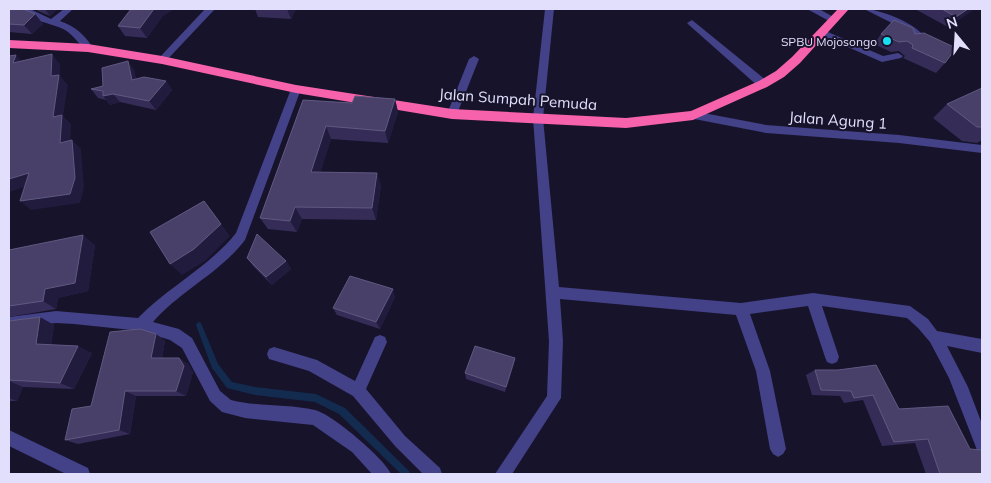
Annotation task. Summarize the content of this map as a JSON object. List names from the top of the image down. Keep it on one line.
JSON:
{"streets":{"highway":["Jalan Sumpah Pemuda"],"street":["Jalan Agung 1"]},"crossings":[["Jalan Sumpah Pemuda","Jalan Agung 1"]],"places":["SPBU Mojosongo"],"north":"top"}
